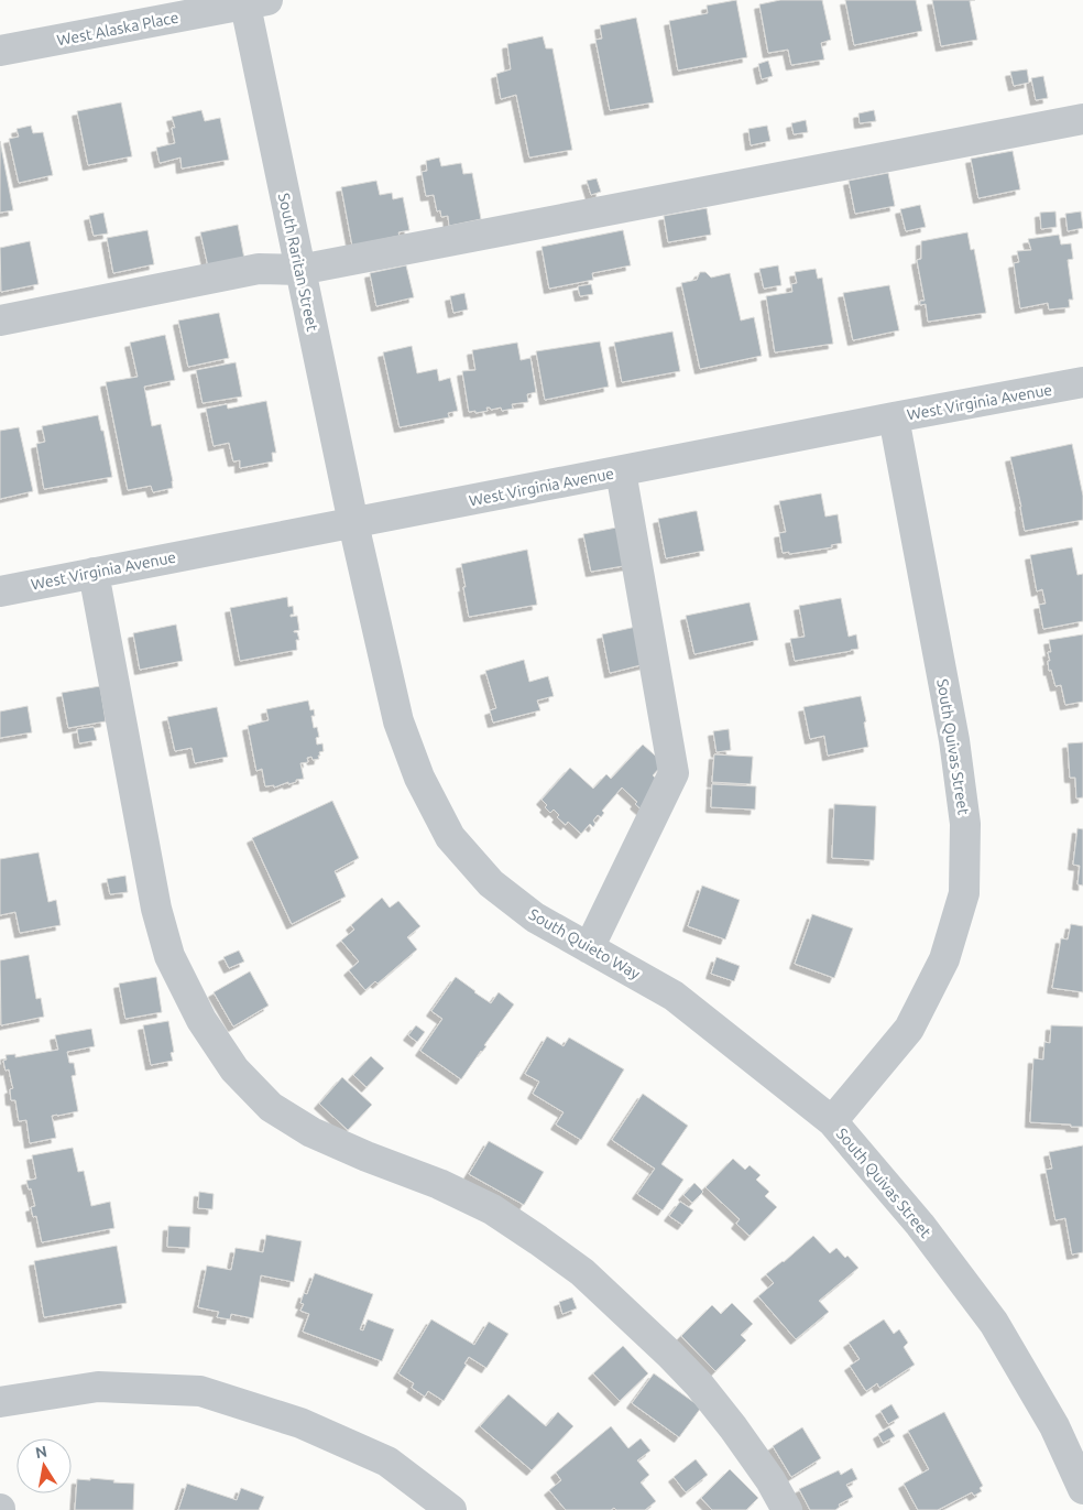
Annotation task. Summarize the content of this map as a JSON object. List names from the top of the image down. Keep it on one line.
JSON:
{"streets":{"street":["West Alaska Place","South Raritan Street","West Virginia Avenue","South Quivas Street","South Quieto Way"]},"crossings":[["West Alaska Place","South Raritan Street"],["South Raritan Street","West Virginia Avenue"],["South Raritan Street","South Quieto Way"],["West Virginia Avenue","South Quivas Street"],["West Virginia Avenue","South Quieto Way"],["South Quivas Street","South Quieto Way"]],"north":"top"}
